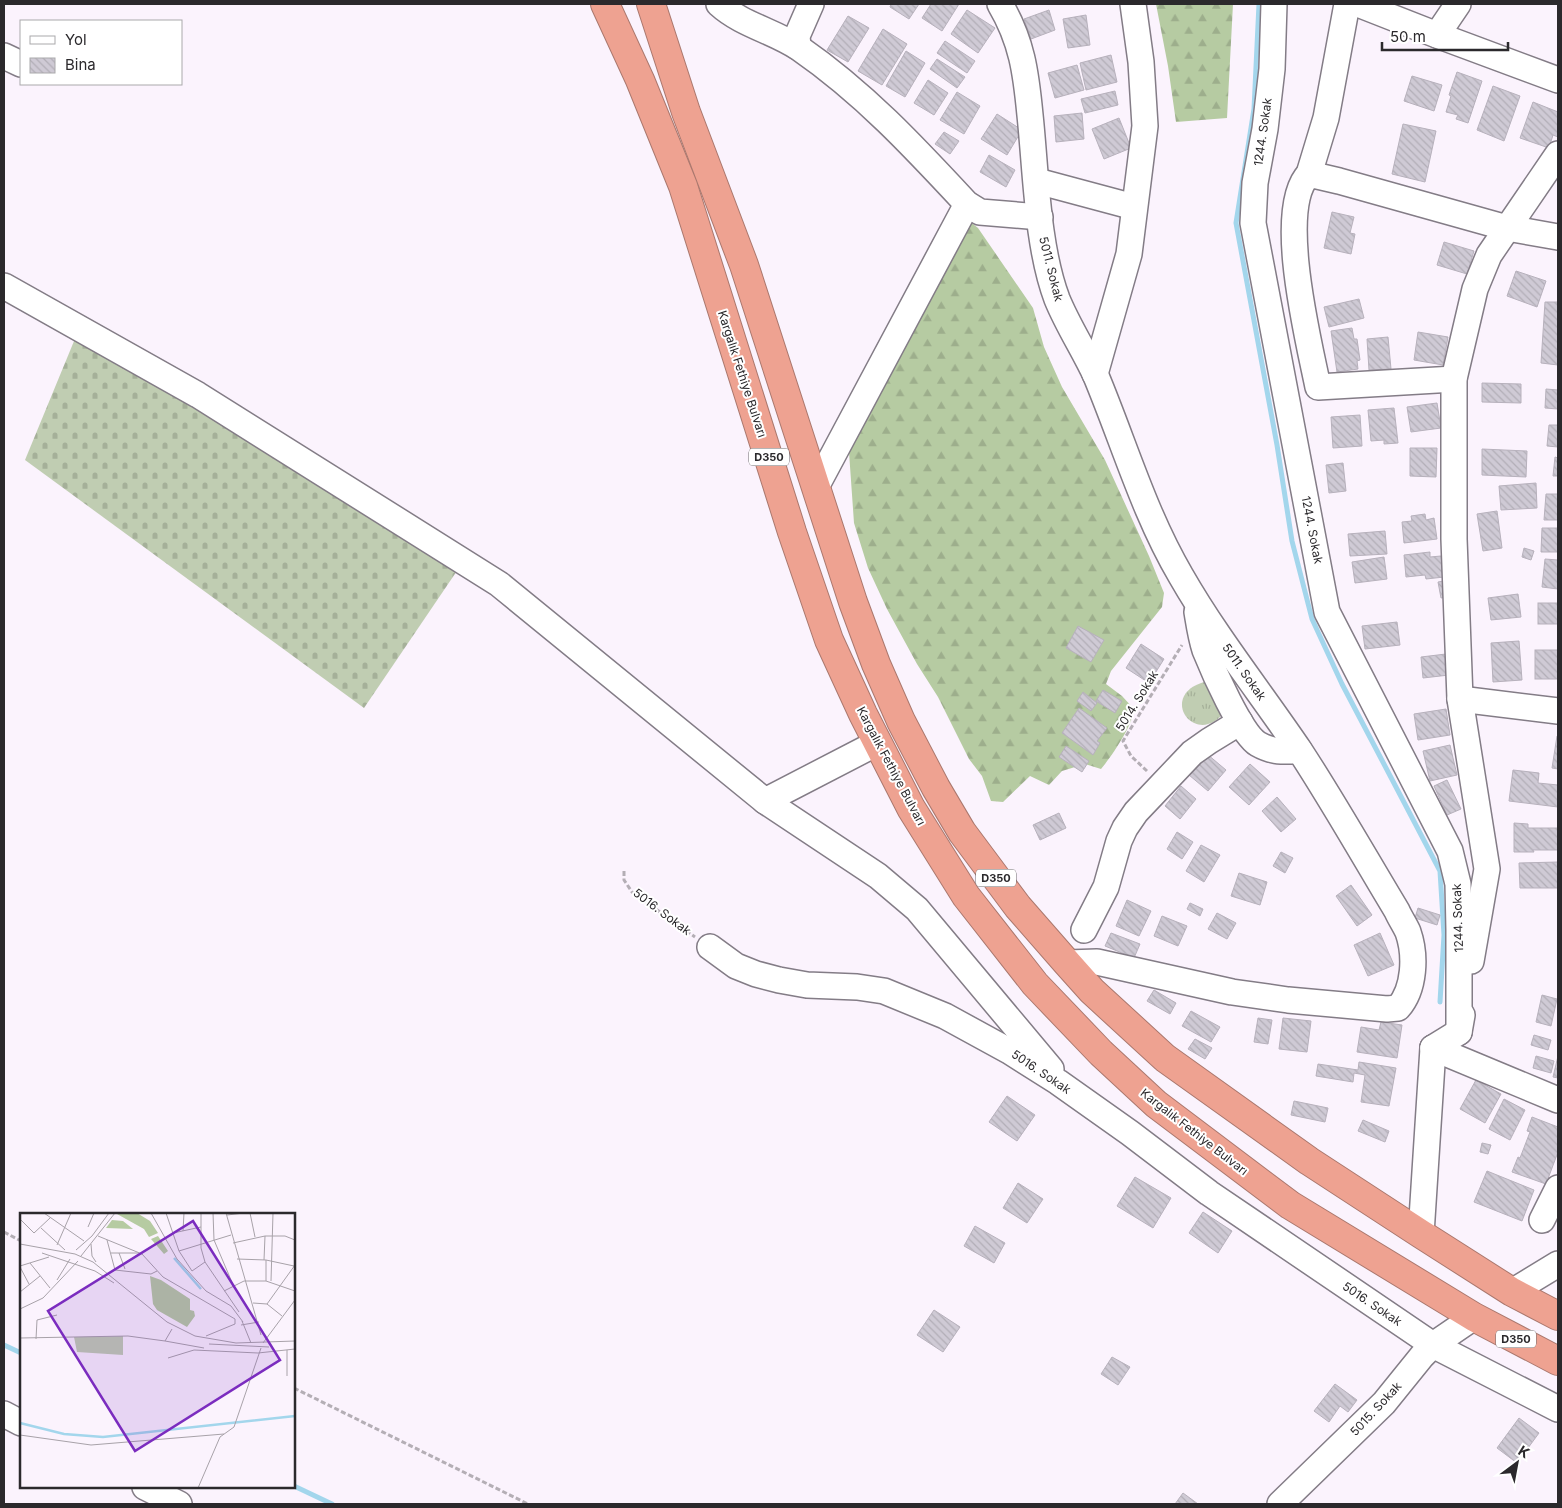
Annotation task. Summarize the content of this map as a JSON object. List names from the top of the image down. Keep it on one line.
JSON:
{"streets":{"highway":["Kargalık Fethiye Bulvarı","D350"],"street":["1244. Sokak","5011. Sokak","5016. Sokak","5015. Sokak"],"path":["5014. Sokak"]},"crossings":[["5011. Sokak","D350"],["5011. Sokak","5014. Sokak"],["Kargalık Fethiye Bulvarı","D350"],["Kargalık Fethiye Bulvarı","5015. Sokak"],["D350","5015. Sokak"],["5016. Sokak","5015. Sokak"]],"legend":["Yol","Bina"],"scale_bar":"50 m","north":"top right"}
